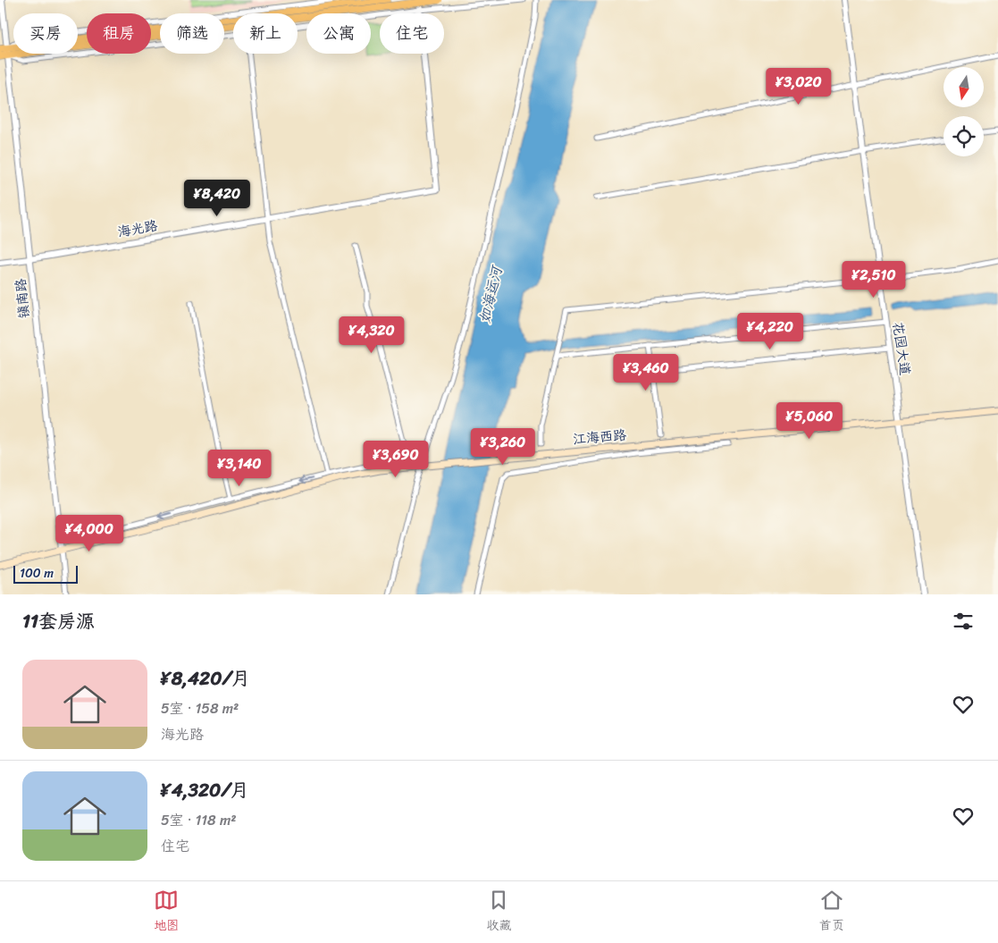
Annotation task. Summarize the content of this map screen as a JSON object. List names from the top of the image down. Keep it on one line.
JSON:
{"streets":{"main road":["江海西路"],"street":["海光路","镇南路","花园大道"]},"crossings":[["海光路","镇南路"],["镇南路","江海西路"],["花园大道","江海西路"]],"water":["如海运河"],"scale_bar":"100 m","north":"bottom","page":{"chip":["买房","租房","筛选","新上","公寓","住宅"],"price":["¥3,020","¥8,420","¥2,510","¥4,220","¥4,320","¥3,460","¥5,060","¥3,260","¥3,690","¥3,140","¥4,000"],"scale":"100 m","heading":"11套房源","list":[{"name":"¥8,420/月","note":"5室 · 158 m² · 海光路"},{"name":"¥4,320/月","note":"5室 · 118 m² · 住宅"}],"tabs":["地图","收藏","首页"]}}
